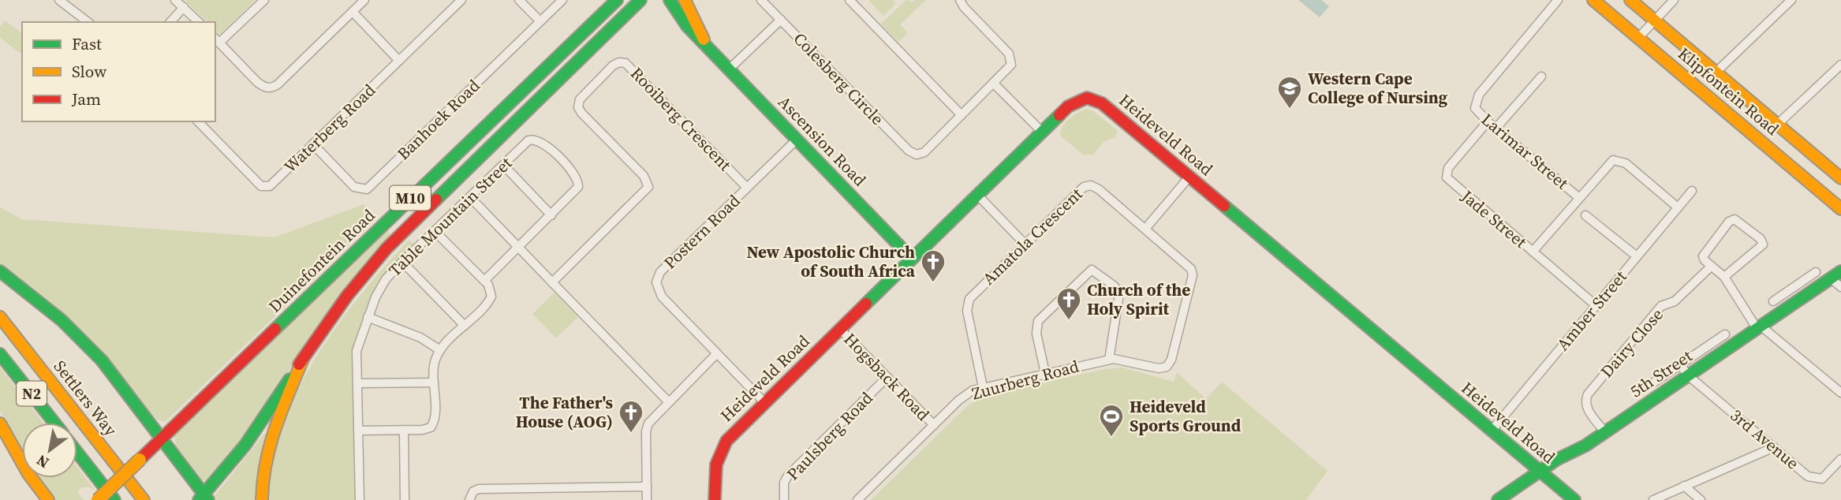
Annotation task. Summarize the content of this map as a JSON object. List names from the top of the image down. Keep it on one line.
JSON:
{"streets":{"main road":["Klipfontein Road","Heideveld Road","Ascension Road","M10","Duinefontein Road","5th Street","N2","Settlers Way"],"street":["Colesberg Circle","Rooiberg Crescent","Banhoek Road","Waterberg Road","Larimar Street","Table Mountain Street","Jade Street","Postern Road","Amatola Crescent","Amber Street","Dairy Close","Hogsback Road","Zuurberg Road","Paulsberg Road","3rd Avenue"]},"crossings":[["Rooiberg Crescent","Postern Road"],["Banhoek Road","Waterberg Road"],["Heideveld Road","Ascension Road"],["Heideveld Road","Postern Road"],["Heideveld Road","Amber Street"],["Heideveld Road","5th Street"],["Heideveld Road","Hogsback Road"],["Ascension Road","Postern Road"],["Larimar Street","Jade Street"],["Jade Street","Amber Street"],["Amatola Crescent","Zuurberg Road"],["Dairy Close","5th Street"],["5th Street","3rd Avenue"],["Hogsback Road","Zuurberg Road"],["Hogsback Road","Paulsberg Road"]],"places":{"school or university":["Western Cape College of Nursing"],"church":["New Apostolic Church of South Africa","Church of the Holy Spirit","The Father's House (AOG)"],"sports":["Heideveld Sports Ground"]},"legend":["Fast","Slow","Jam"],"north":"bottom left"}
